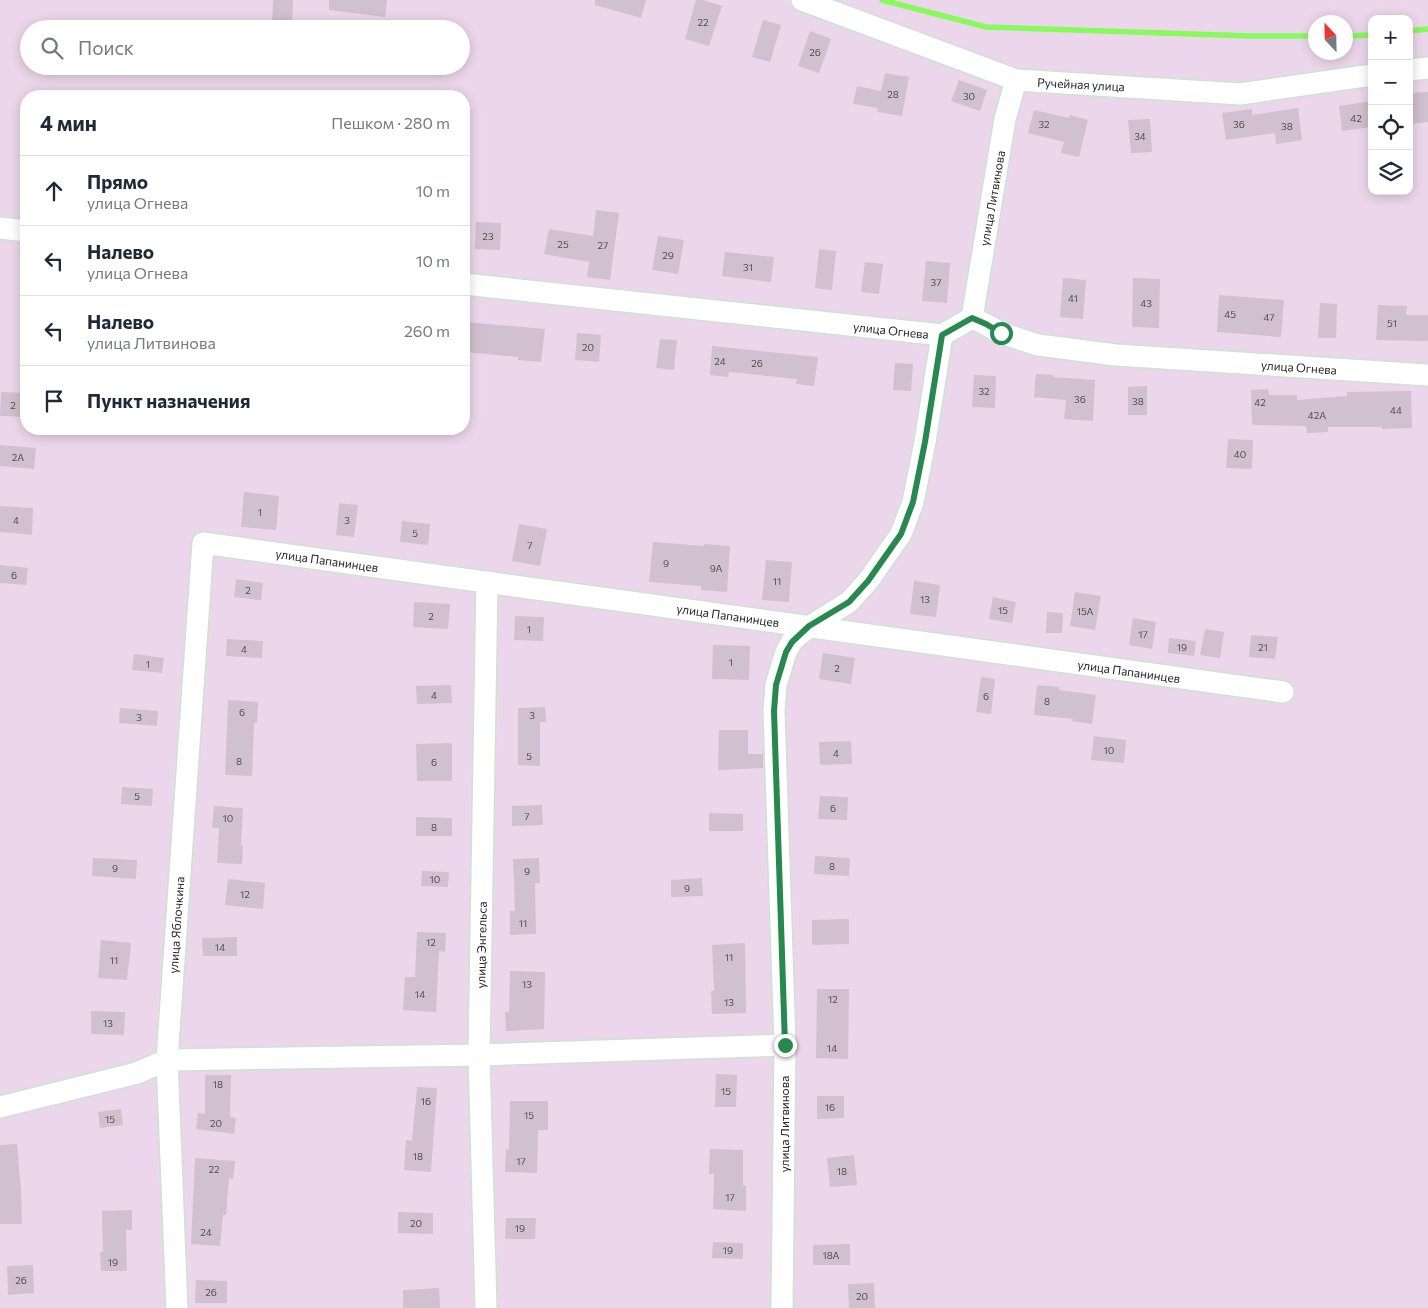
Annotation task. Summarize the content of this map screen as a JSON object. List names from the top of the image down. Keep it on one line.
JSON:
{"streets":{"street":["Ручейная улица","улица Литвинова","улица Огнева","улица Папанинцев","улица Яблочкина","улица Энгельса"]},"crossings":[["Ручейная улица","улица Литвинова"],["улица Литвинова","улица Огнева"],["улица Литвинова","улица Папанинцев"],["улица Папанинцев","улица Яблочкина"],["улица Папанинцев","улица Энгельса"]],"house_numbers":["22","26","28","30","42","32","36","38","34","23","25","27","29","31","37","41","43","45","47","51","20","24","26","32","36","38","42","2","44","42А","40","2А","1","4","3","5","7","9","9А","6","11","2","13","15","15А","2","1","17","19","21","4","1","1","2","4","6","8","6","3","3","10","4","5","8","6","5","6","7","10","8","8","9","9","10","9","12","11","12","14","11","11","13","14","12","13","13","14","18","15","16","16","15","15","20","18","17","22","18","17","20","19","24","19","18А","19","26","26","20"],"north":"top","page":{"map_buttons":["+","−"],"search":"Поиск","heading":["4 мин","Пешком · 280 m"],"list":[["Прямо","улица Огнева","10 m"],["Налево","улица Огнева","10 m"],["Налево","улица Литвинова","260 m"],"Пункт назначения"]}}
